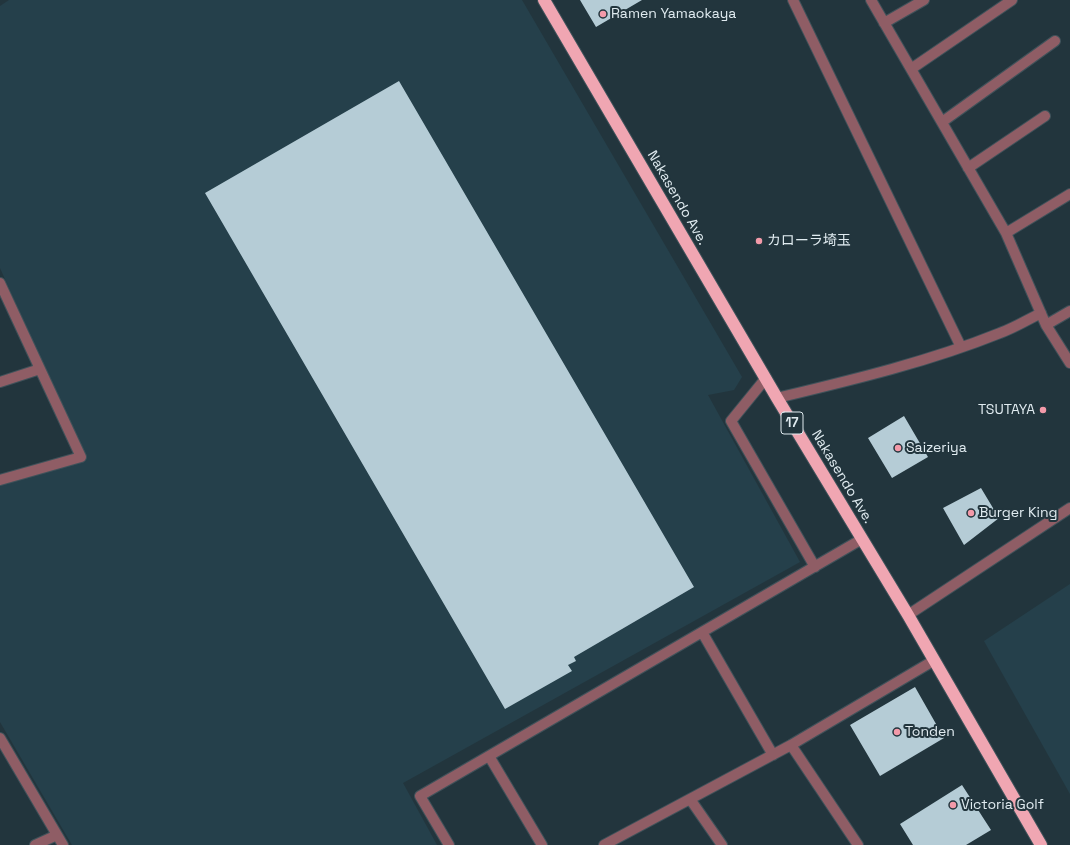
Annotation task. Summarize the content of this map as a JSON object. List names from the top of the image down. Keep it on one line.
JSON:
{"streets":{"highway":["Nakasendo Ave.","17"]},"places":["Ramen Yamaokaya","カローラ埼玉","TSUTAYA","Saizeriya","Burger King","Tonden","Victoria Golf"]}
